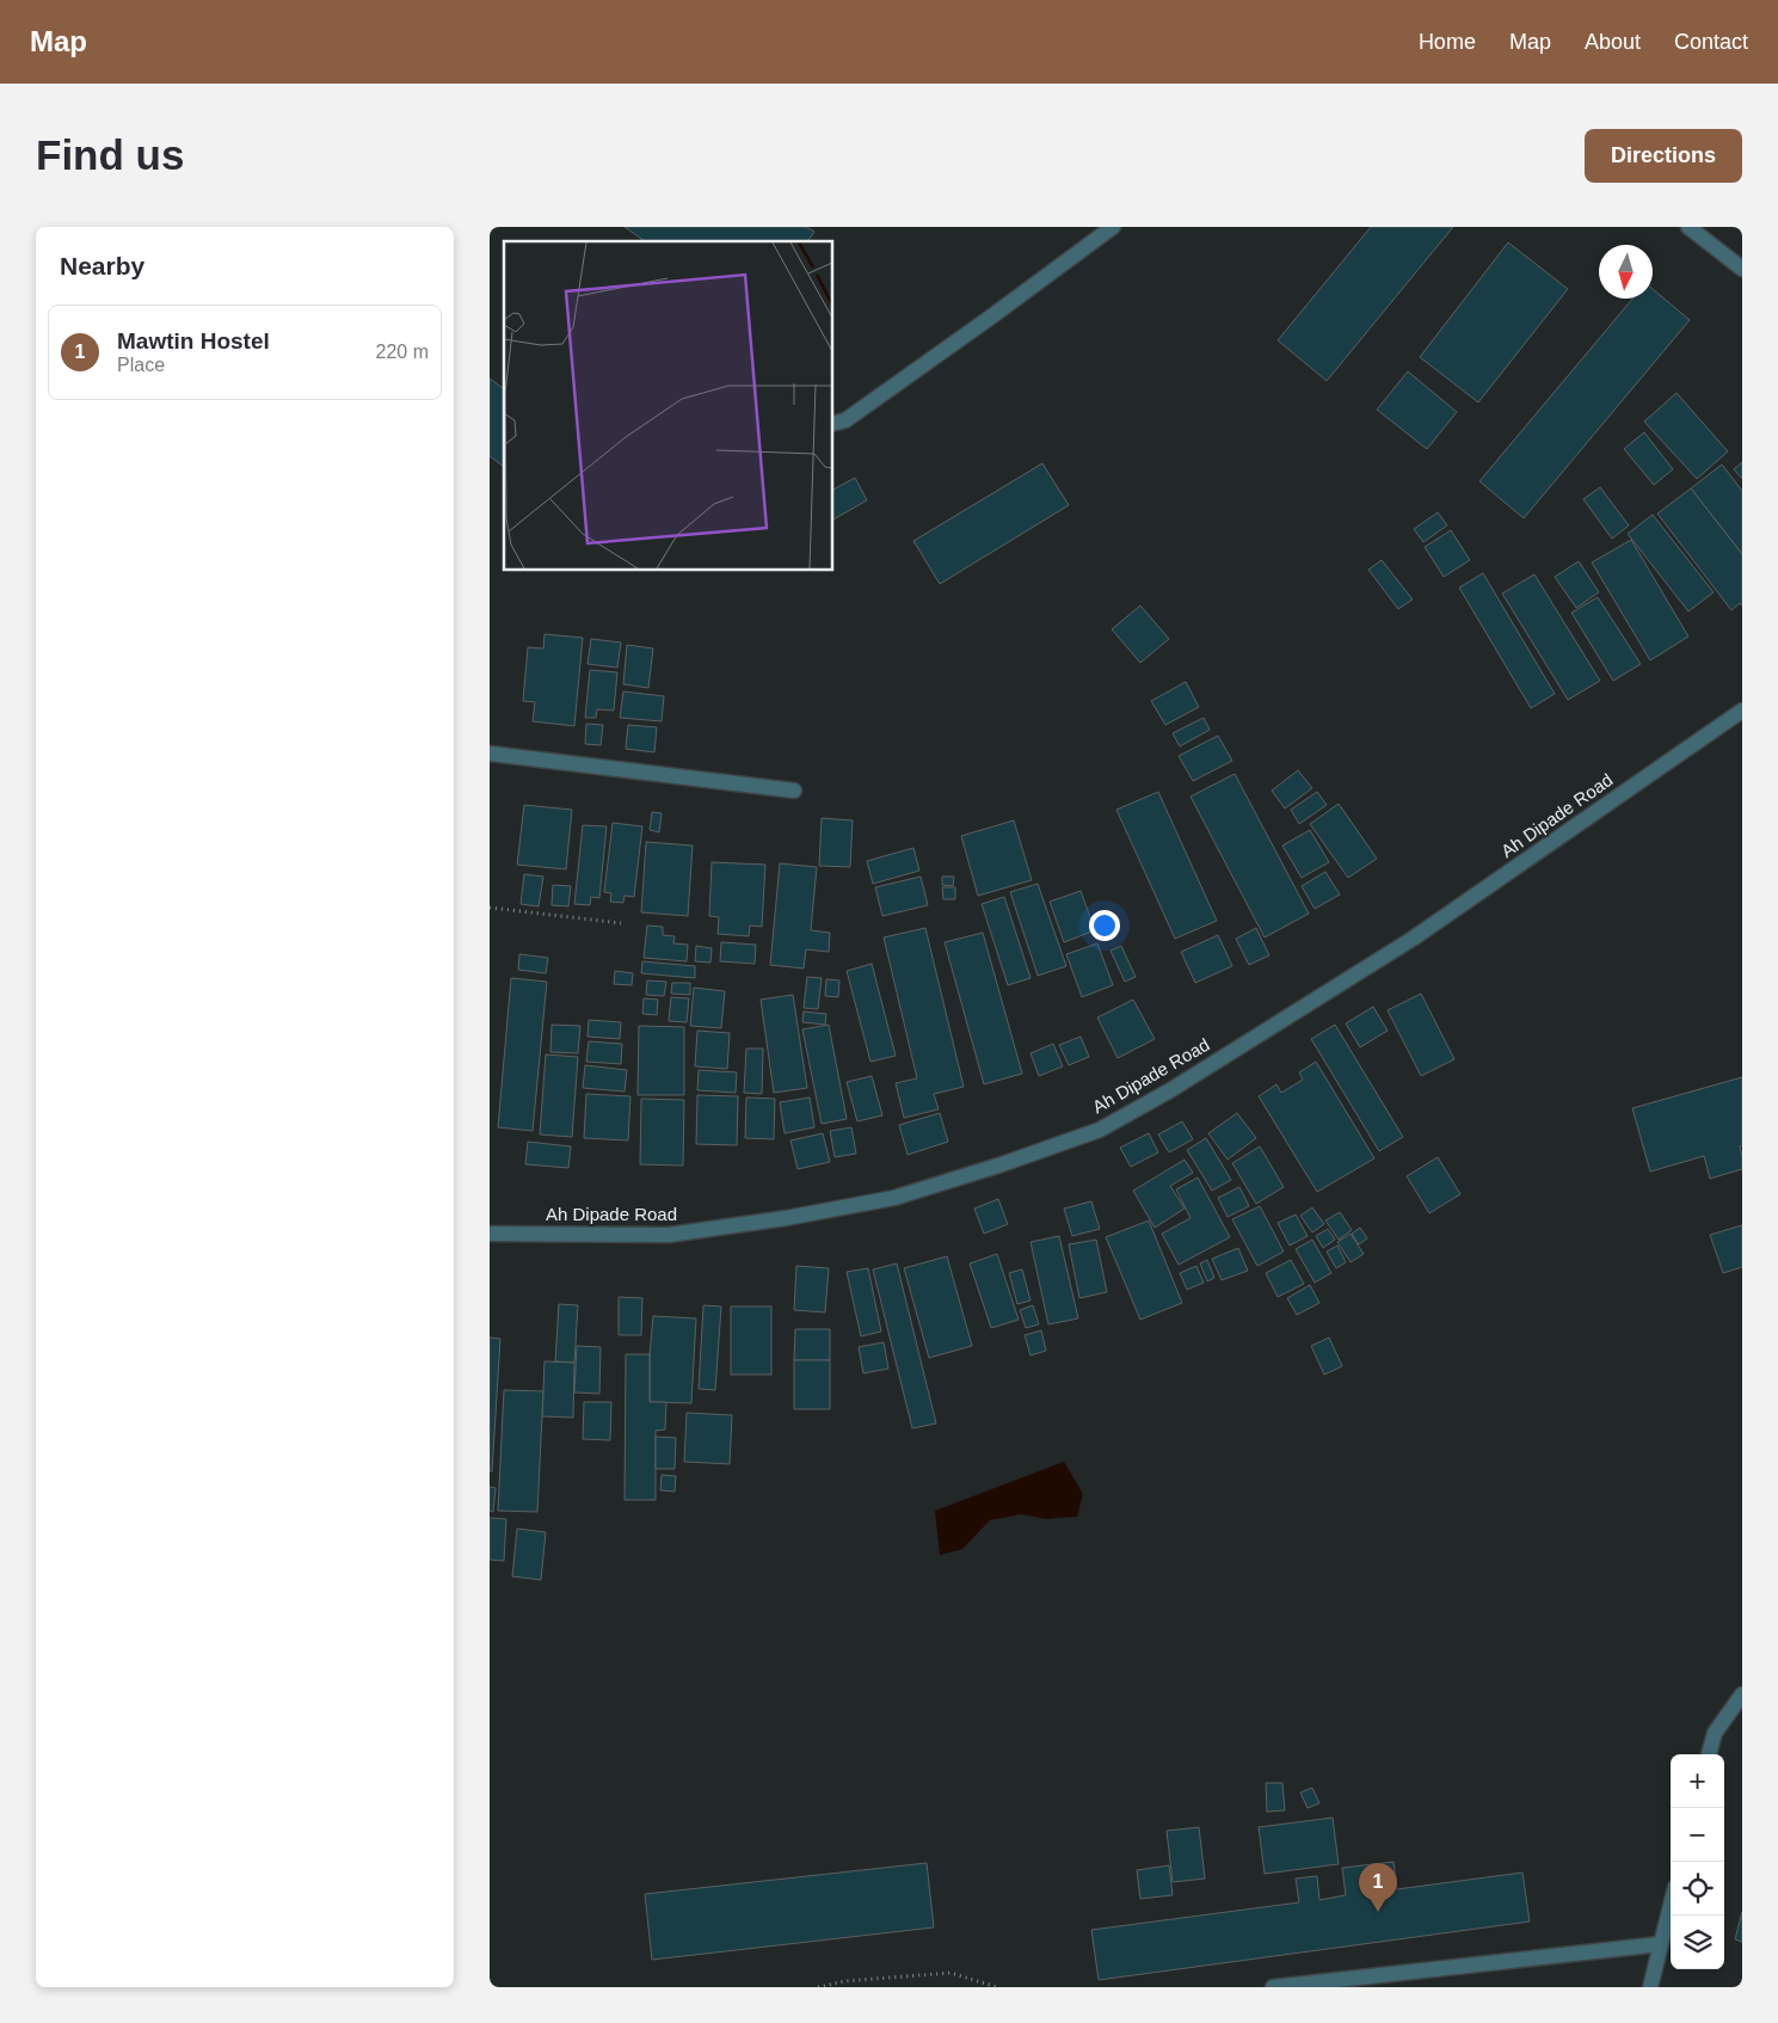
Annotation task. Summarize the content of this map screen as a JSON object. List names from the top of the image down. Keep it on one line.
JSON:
{"streets":{"street":["Ah Dipade Road"]},"north":"bottom","page":{"header":"Map","nav":["Home","Map","About","Contact"],"buttons":"Directions","title":"Find us","heading":"Nearby","list":[{"mark":"1","name":"Mawtin Hostel","note":"Place","value":"220 m"}],"map_buttons":["+","−"],"pins":"1"}}
